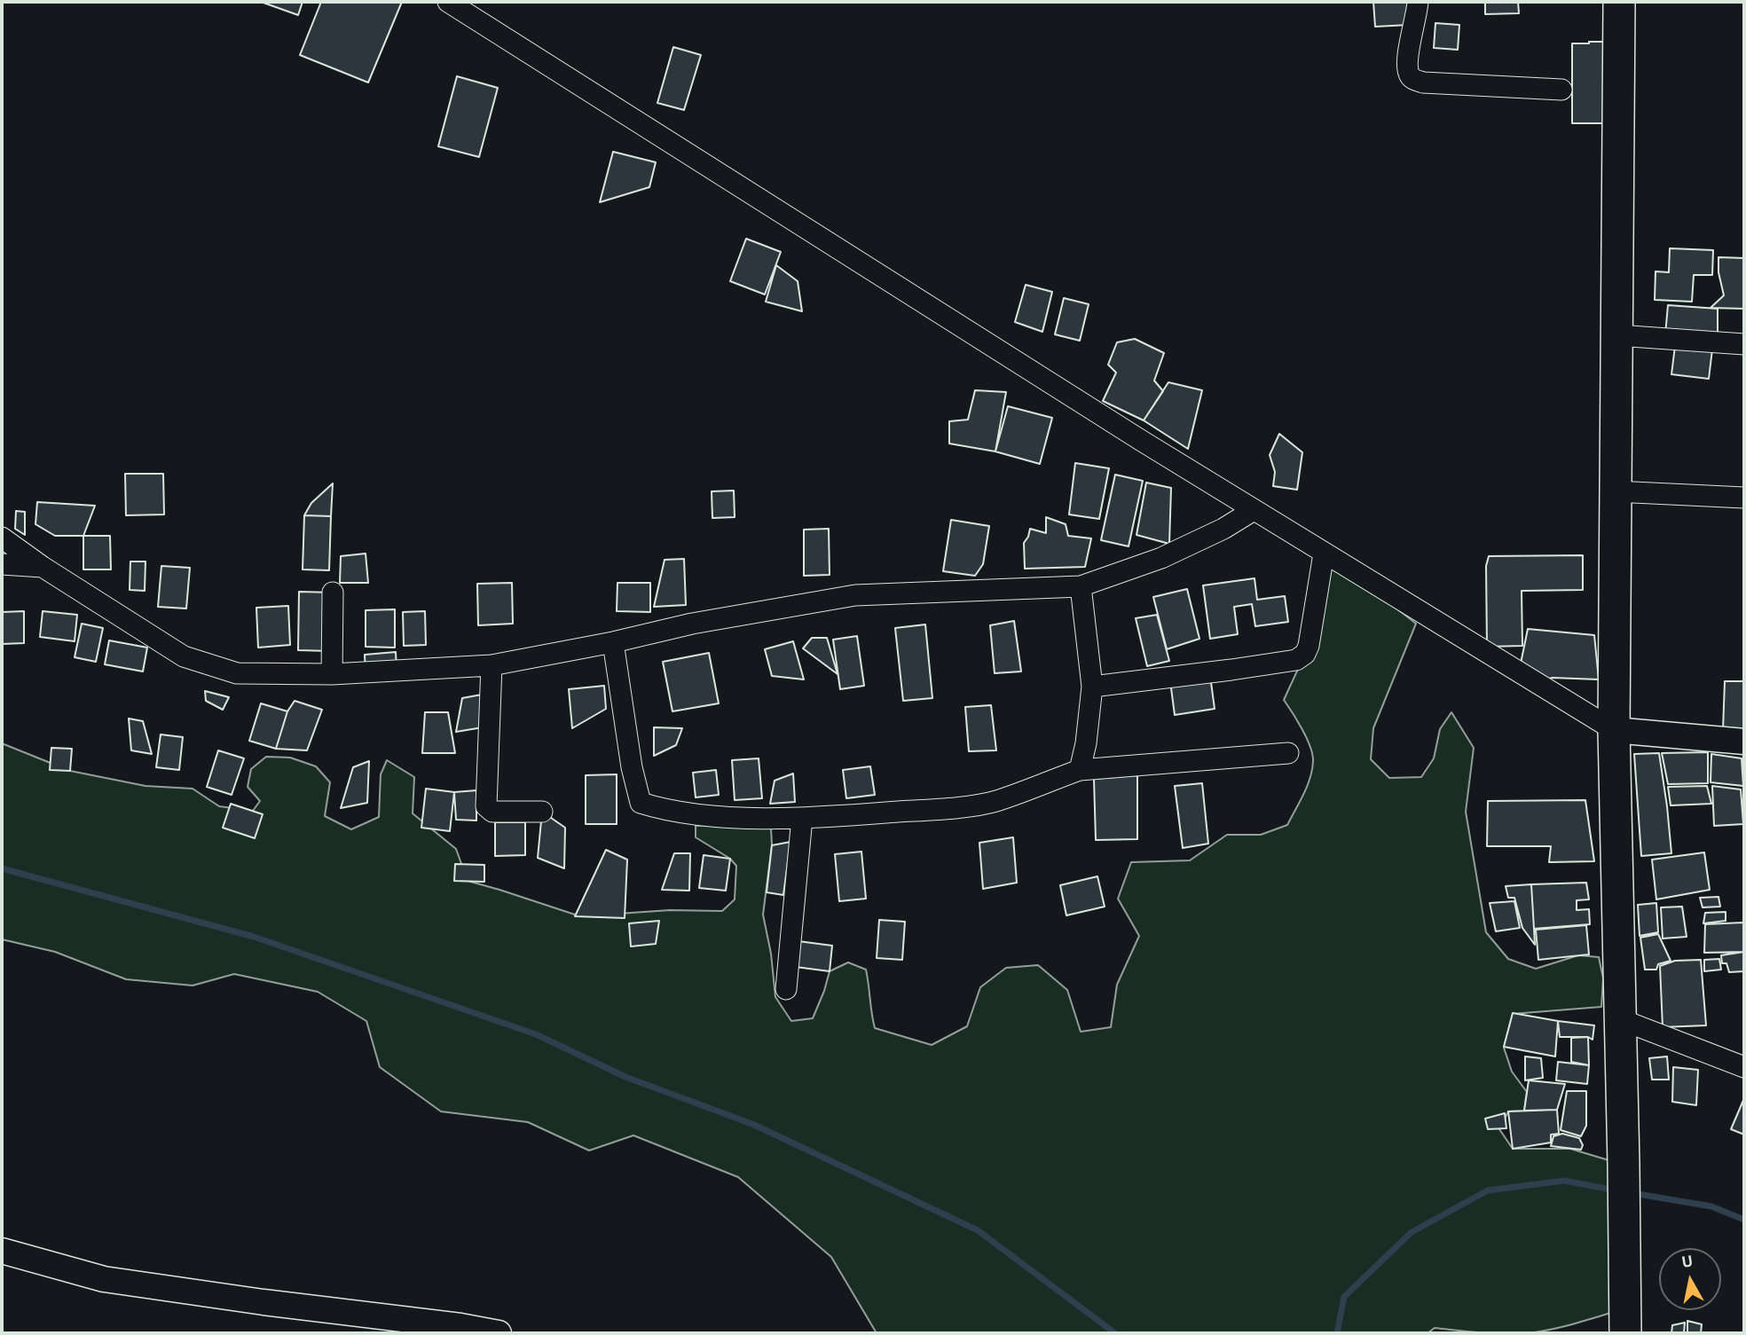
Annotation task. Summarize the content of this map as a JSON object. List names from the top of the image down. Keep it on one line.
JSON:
{"north":"top"}
